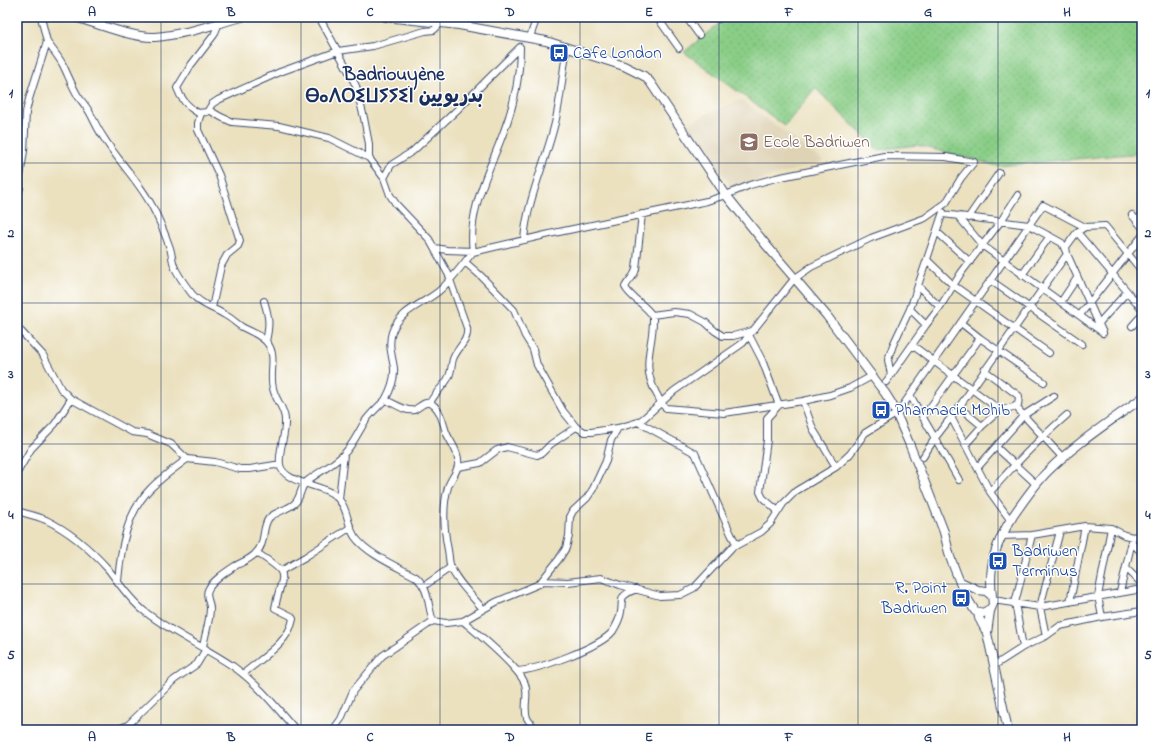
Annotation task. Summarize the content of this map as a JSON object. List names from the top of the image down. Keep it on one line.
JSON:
{"districts":["Badriouyène ⴱⴰⴷⵔⵉⵡⵢⵢⵉⵏ بدريويين"],"places":{"bus stop":["Cafe London","Pharmacie Mohib","Badriwen Terminus","R. Point Badriwen"],"school or university":["Ecole Badriwen"]},"grid":{"columns":["A","B","C","D","E","F","G","H"],"rows":["1","2","3","4","5"]}}
